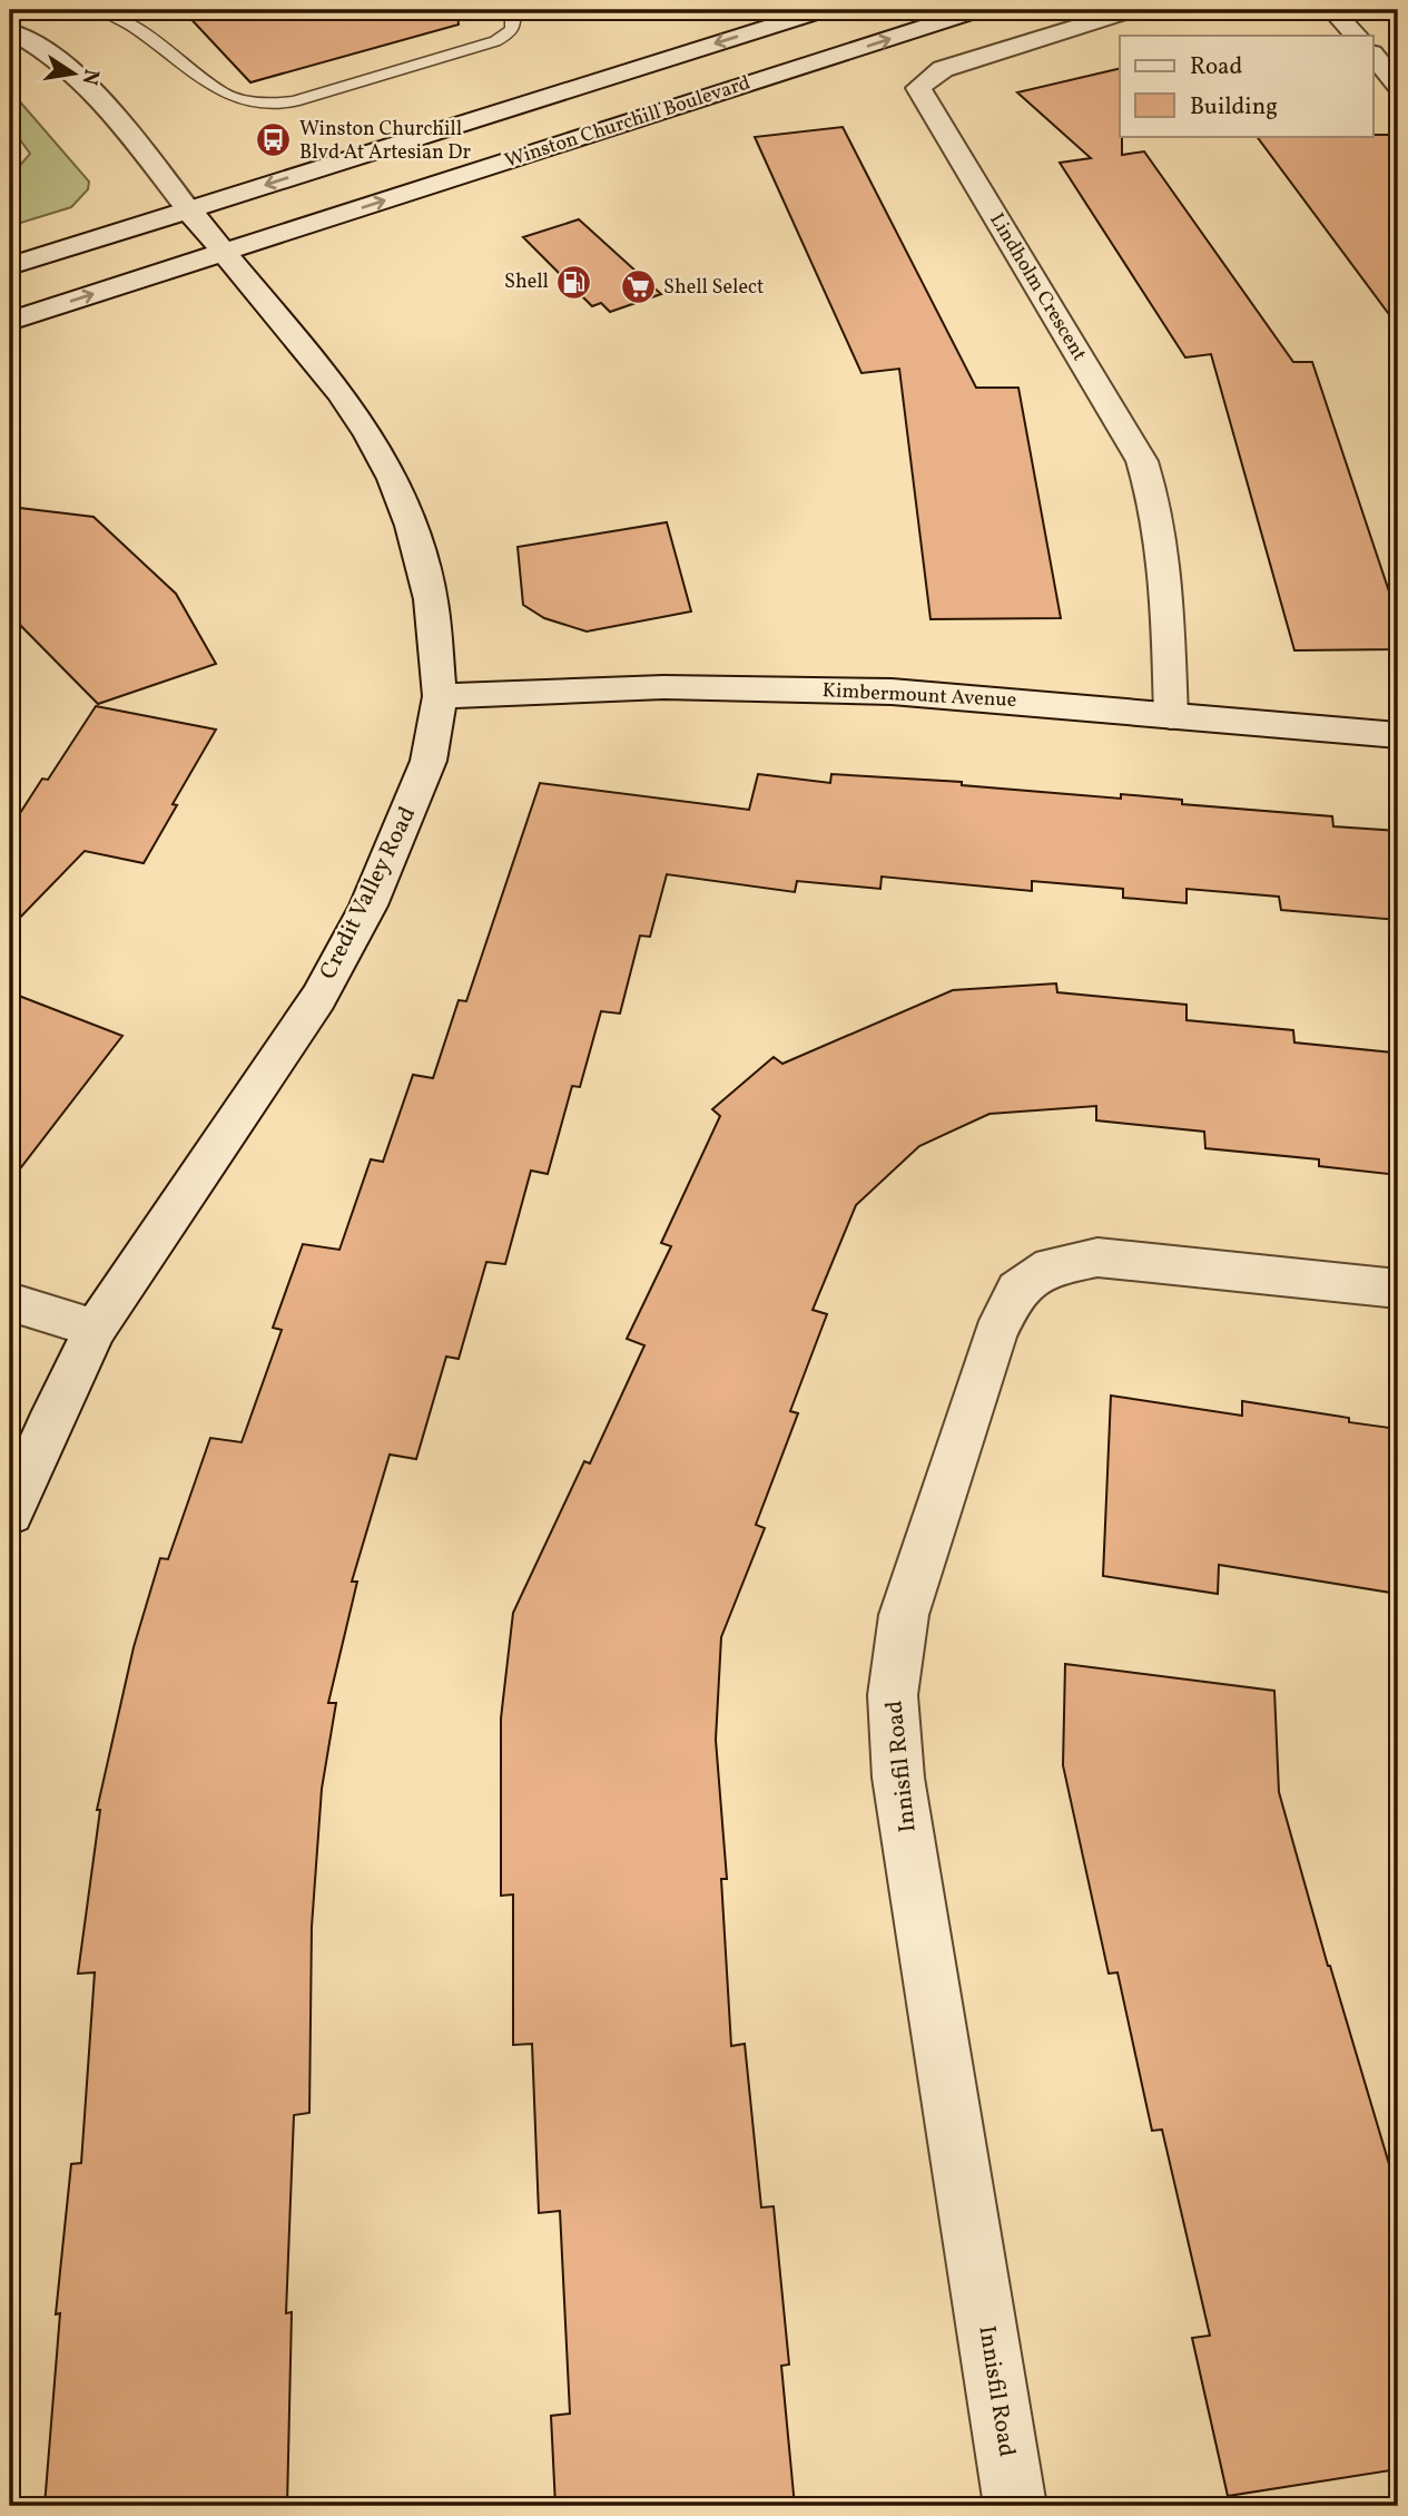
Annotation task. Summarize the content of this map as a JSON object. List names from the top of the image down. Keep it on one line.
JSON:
{"streets":{"street":["Winston Churchill Boulevard","Lindholm Crescent","Kimbermount Avenue","Credit Valley Road","Innisfil Road"]},"crossings":[["Winston Churchill Boulevard","Credit Valley Road"],["Lindholm Crescent","Kimbermount Avenue"],["Kimbermount Avenue","Credit Valley Road"]],"places":{"bus stop":["Winston Churchill Blvd At Artesian Dr"],"fuel station":["Shell"],"supermarket":["Shell Select"]},"legend":["Road","Building"],"north":"right"}
